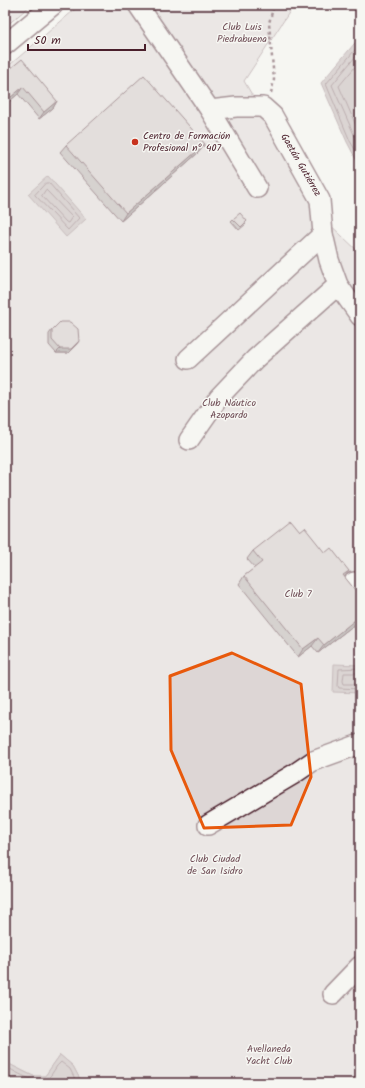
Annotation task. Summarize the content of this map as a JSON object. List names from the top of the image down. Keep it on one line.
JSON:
{"streets":{"street":["Gaetán Gutiérrez"]},"parks":["Club Luis Piedrabuena","Club Náutico Azopardo","Club 7","Club Ciudad de San Isidro","Avellaneda Yacht Club"],"places":["Centro de Formación Profesional nº 407"],"scale_bar":"50 m"}
